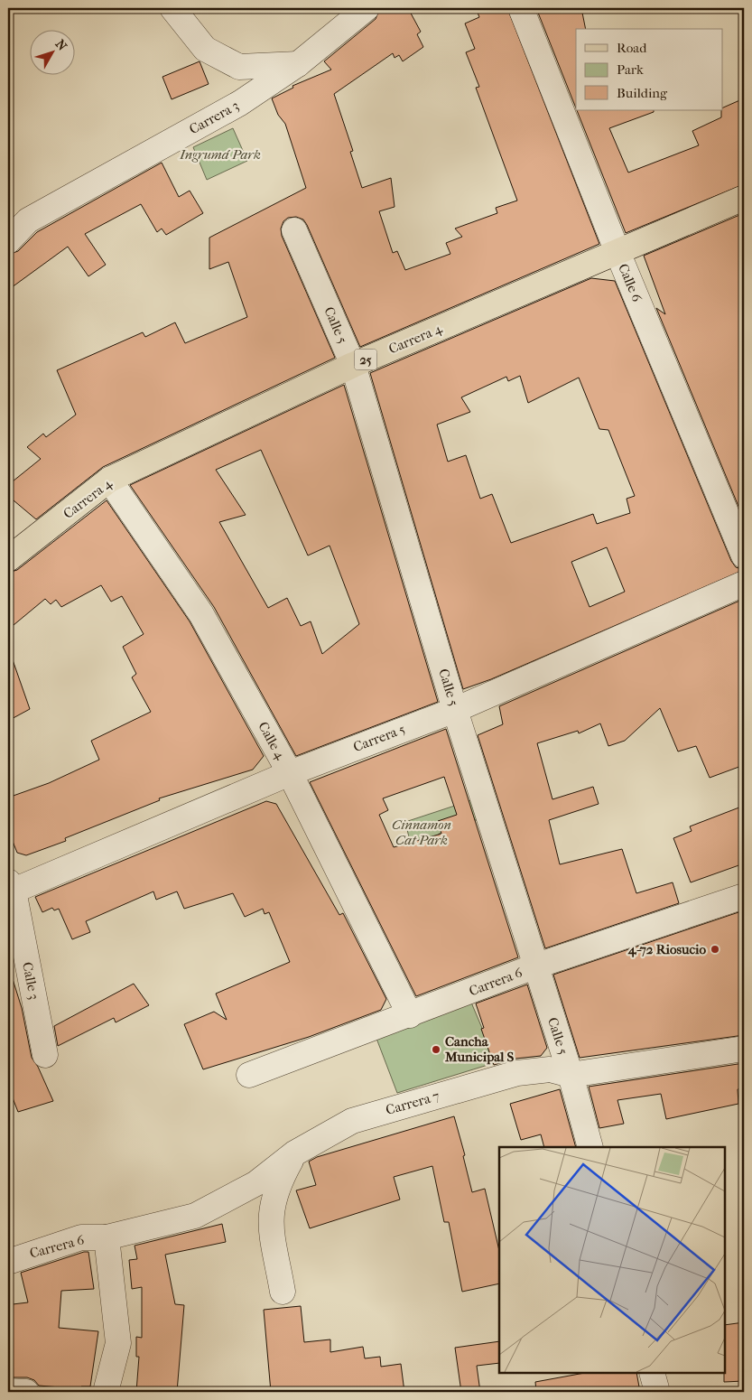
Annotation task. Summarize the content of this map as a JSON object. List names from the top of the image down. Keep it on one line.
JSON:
{"streets":{"main road":["Carrera 4","25"],"street":["Carrera 3","Calle 6","Calle 5","Carrera 5","Calle 4","Calle 3","Carrera 6","Carrera 7"]},"crossings":[["Calle 6","Carrera 4"],["Calle 5","Carrera 4"],["Calle 5","Carrera 5"],["Calle 5","Carrera 6"],["Calle 5","Carrera 7"],["Carrera 4","Calle 4"],["Carrera 5","Calle 4"],["Carrera 5","Calle 3"],["Calle 4","Carrera 6"],["Carrera 6","Carrera 7"]],"parks":["Ingrumá Park","Cinnamon Cat Park"],"places":["4-72 Riosucio","Cancha Municipal S"],"legend":["Road","Park","Building"],"north":"top right"}
